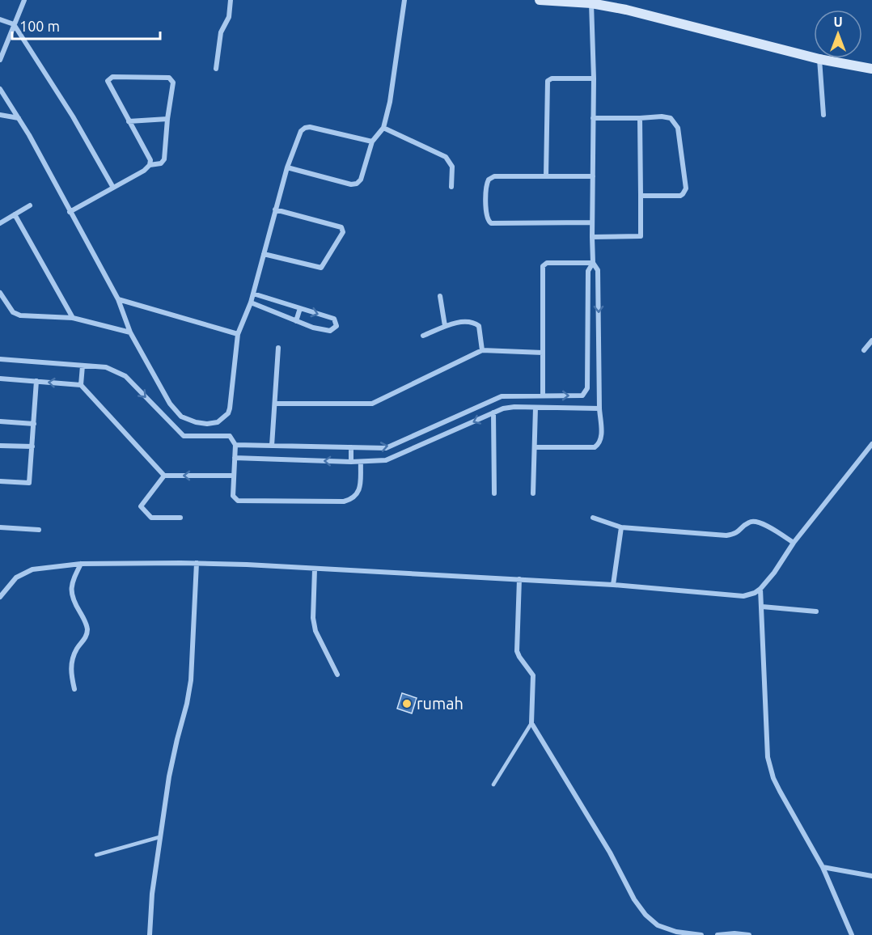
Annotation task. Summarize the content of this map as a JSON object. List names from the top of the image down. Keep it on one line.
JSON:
{"places":["rumah"],"scale_bar":"100 m","north":"top"}
